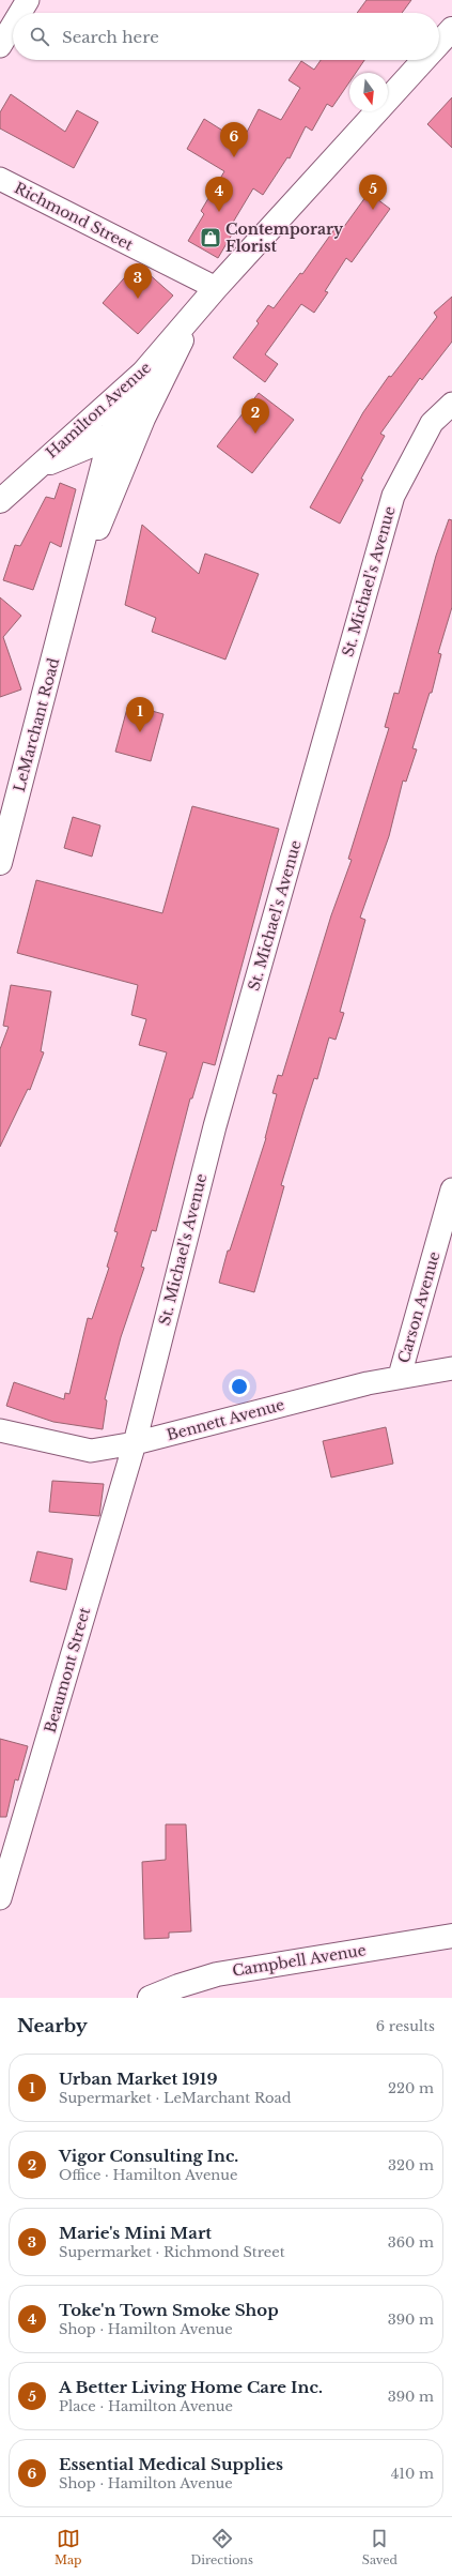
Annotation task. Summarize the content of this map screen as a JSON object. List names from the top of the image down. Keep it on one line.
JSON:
{"streets":{"main road":["Hamilton Avenue","LeMarchant Road","Campbell Avenue"],"street":["Richmond Street","St. Michael's Avenue","Carson Avenue","Bennett Avenue","Beaumont Street"]},"crossings":[["Richmond Street","Hamilton Avenue"],["Hamilton Avenue","LeMarchant Road"],["St. Michael's Avenue","Bennett Avenue"],["St. Michael's Avenue","Beaumont Street"],["Carson Avenue","Bennett Avenue"],["Bennett Avenue","Beaumont Street"]],"places":{"shop":["Contemporary Florist"]},"north":"bottom","page":{"search":"Search here","pins":["6","5","4","3","2","1"],"heading":["Nearby","6 results"],"list":[{"mark":"1","name":"Urban Market 1919","note":"Supermarket · LeMarchant Road","value":"220 m"},{"mark":"2","name":"Vigor Consulting Inc.","note":"Office · Hamilton Avenue","value":"320 m"},{"mark":"3","name":"Marie's Mini Mart","note":"Supermarket · Richmond Street","value":"360 m"},{"mark":"4","name":"Toke'n Town Smoke Shop","note":"Shop · Hamilton Avenue","value":"390 m"},{"mark":"5","name":"A Better Living Home Care Inc.","note":"Place · Hamilton Avenue","value":"390 m"},{"mark":"6","name":"Essential Medical Supplies","note":"Shop · Hamilton Avenue","value":"410 m"}],"nav":["Map","Directions","Saved"]}}
